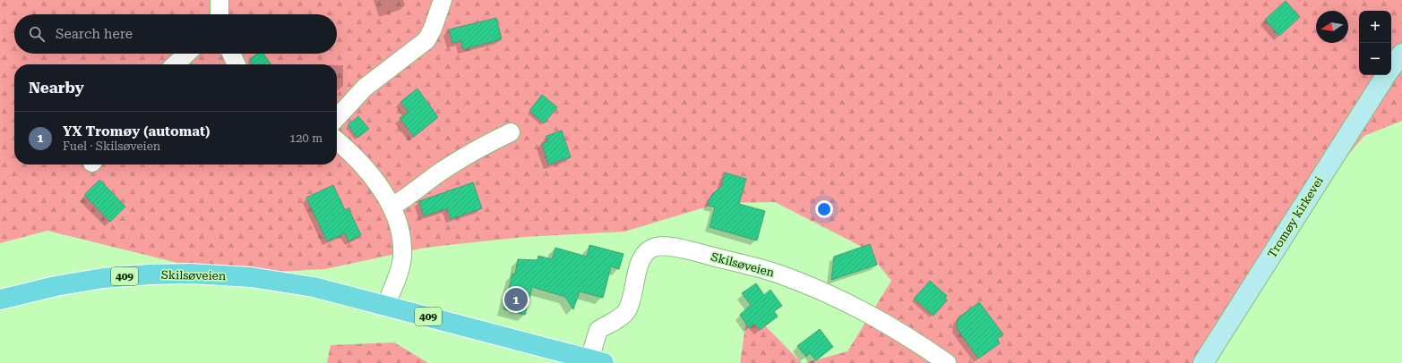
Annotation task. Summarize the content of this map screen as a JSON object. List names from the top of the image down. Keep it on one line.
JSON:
{"streets":{"main road":["Tromøy kirkevei","Skilsøveien","409"]},"north":"left","page":{"map_buttons":["+","−"],"search":"Search here","heading":"Nearby","list":[{"mark":"1","name":"YX Tromøy (automat)","note":"Fuel · Skilsøveien","value":"120 m"}],"pins":"1"}}
